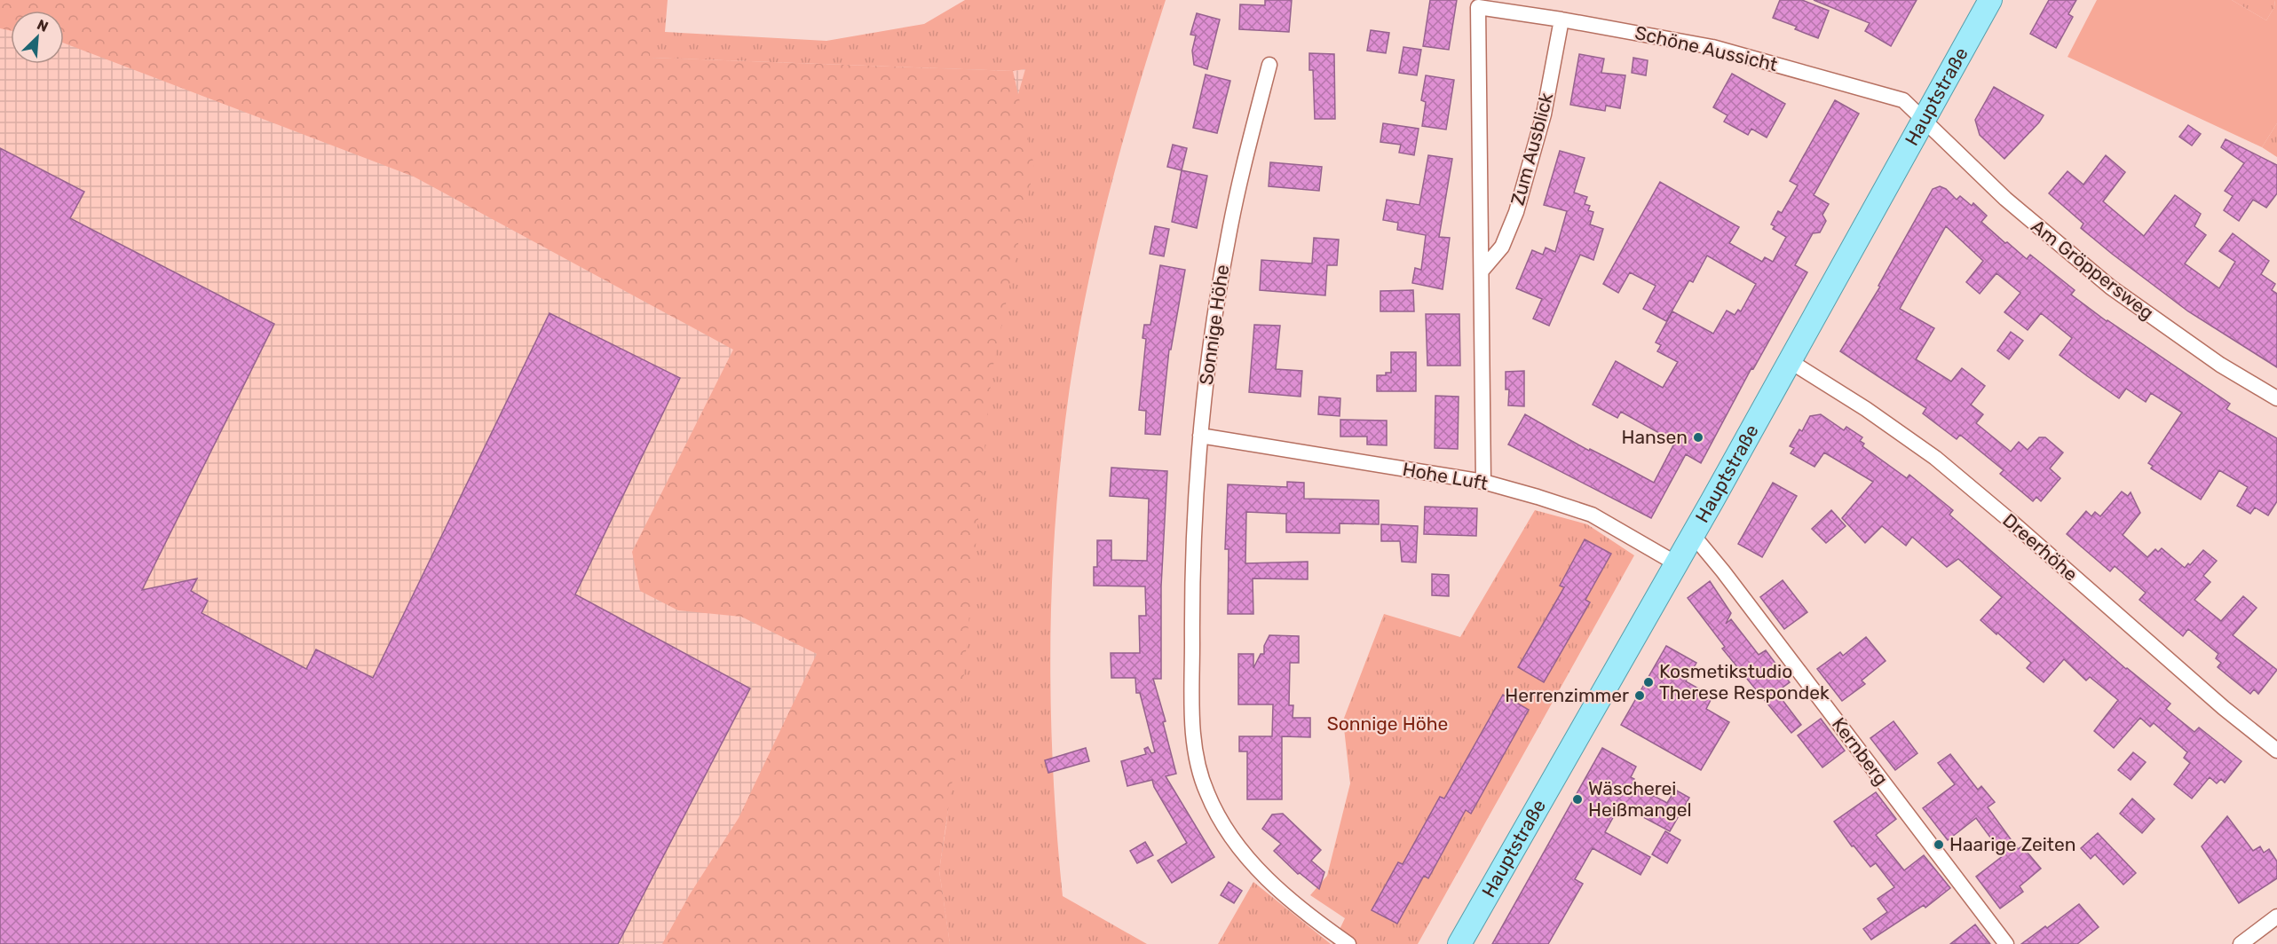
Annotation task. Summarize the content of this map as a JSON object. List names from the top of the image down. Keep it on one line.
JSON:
{"streets":{"main road":["Hauptstraße"],"street":["Schöne Aussicht","Zum Ausblick","Am Gröppersweg","Sonnige Höhe","Hohe Luft","Dreerhöhe","Kernberg"]},"crossings":[["Schöne Aussicht","Hauptstraße"],["Schöne Aussicht","Zum Ausblick"],["Schöne Aussicht","Am Gröppersweg"],["Hauptstraße","Am Gröppersweg"],["Hauptstraße","Hohe Luft"],["Hauptstraße","Dreerhöhe"],["Hauptstraße","Kernberg"],["Zum Ausblick","Hohe Luft"],["Sonnige Höhe","Hohe Luft"]],"parks":["Sonnige Höhe"],"places":["Hansen","Kosmetikstudio Therese Respondek","Herrenzimmer","Wäscherei Heißmangel","Haarige Zeiten"],"north":"top right"}
